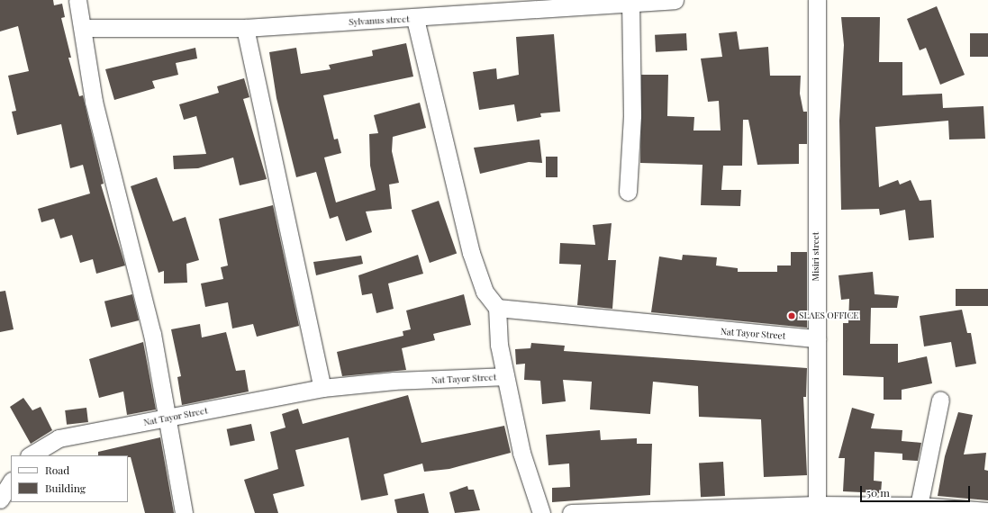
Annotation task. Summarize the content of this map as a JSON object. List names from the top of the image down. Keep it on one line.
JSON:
{"streets":{"street":["Sylvanus street","Misiri street","Nat Tayor Street"]},"crossings":[["Misiri street","Nat Tayor Street"]],"places":["SLAES OFFICE"],"legend":["Road","Building"],"scale_bar":"50 m"}
